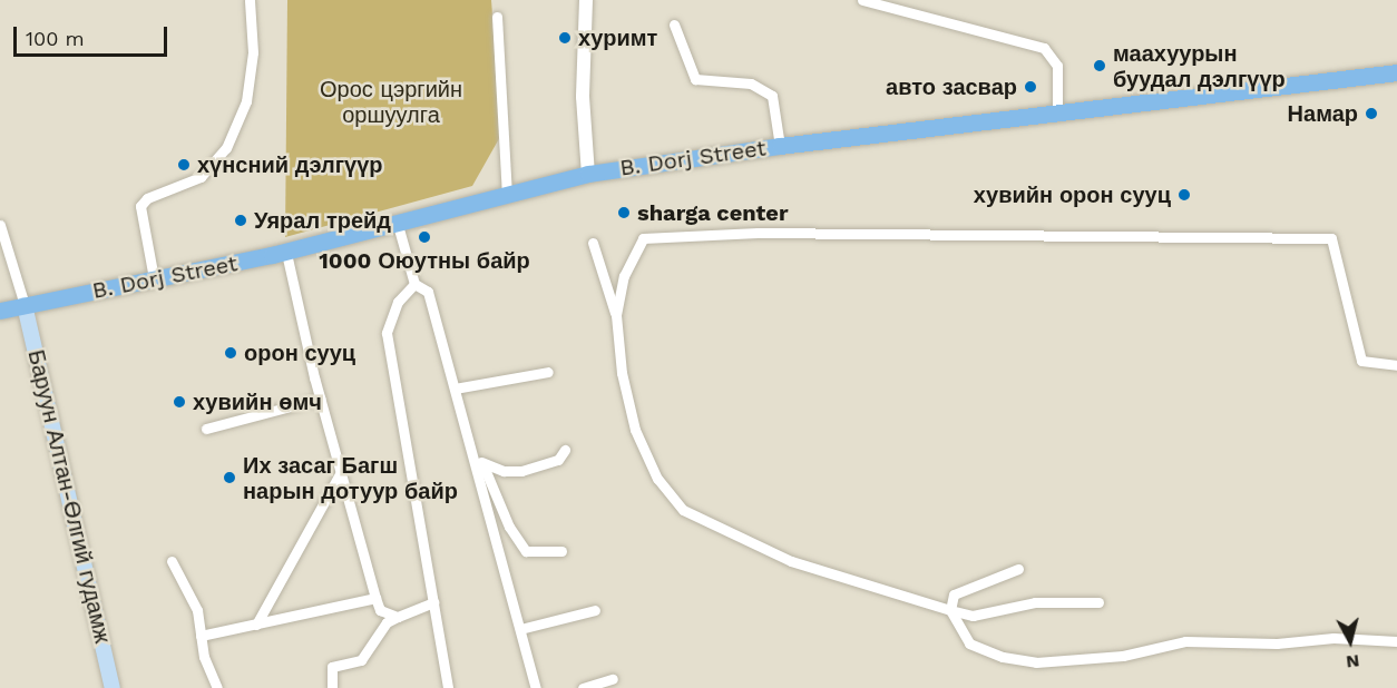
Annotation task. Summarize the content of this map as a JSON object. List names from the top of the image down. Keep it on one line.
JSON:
{"streets":{"main road":["B. Dorj Street","Баруун Алтан-Өлгий гудамж"]},"crossings":[["B. Dorj Street","Баруун Алтан-Өлгий гудамж"]],"parks":["Орос цэргийн оршуулга"],"places":["хуримт","маахуурын буудал дэлгүүр","авто засвар","Намар","хүнсний дэлгүүр","хувийн орон сууц","sharga center","Уярал трейд","1000 Оюутны байр","орон сууц","хувийн өмч","Их засаг Багш нарын дотуур байр"],"scale_bar":"100 m","north":"bottom"}
